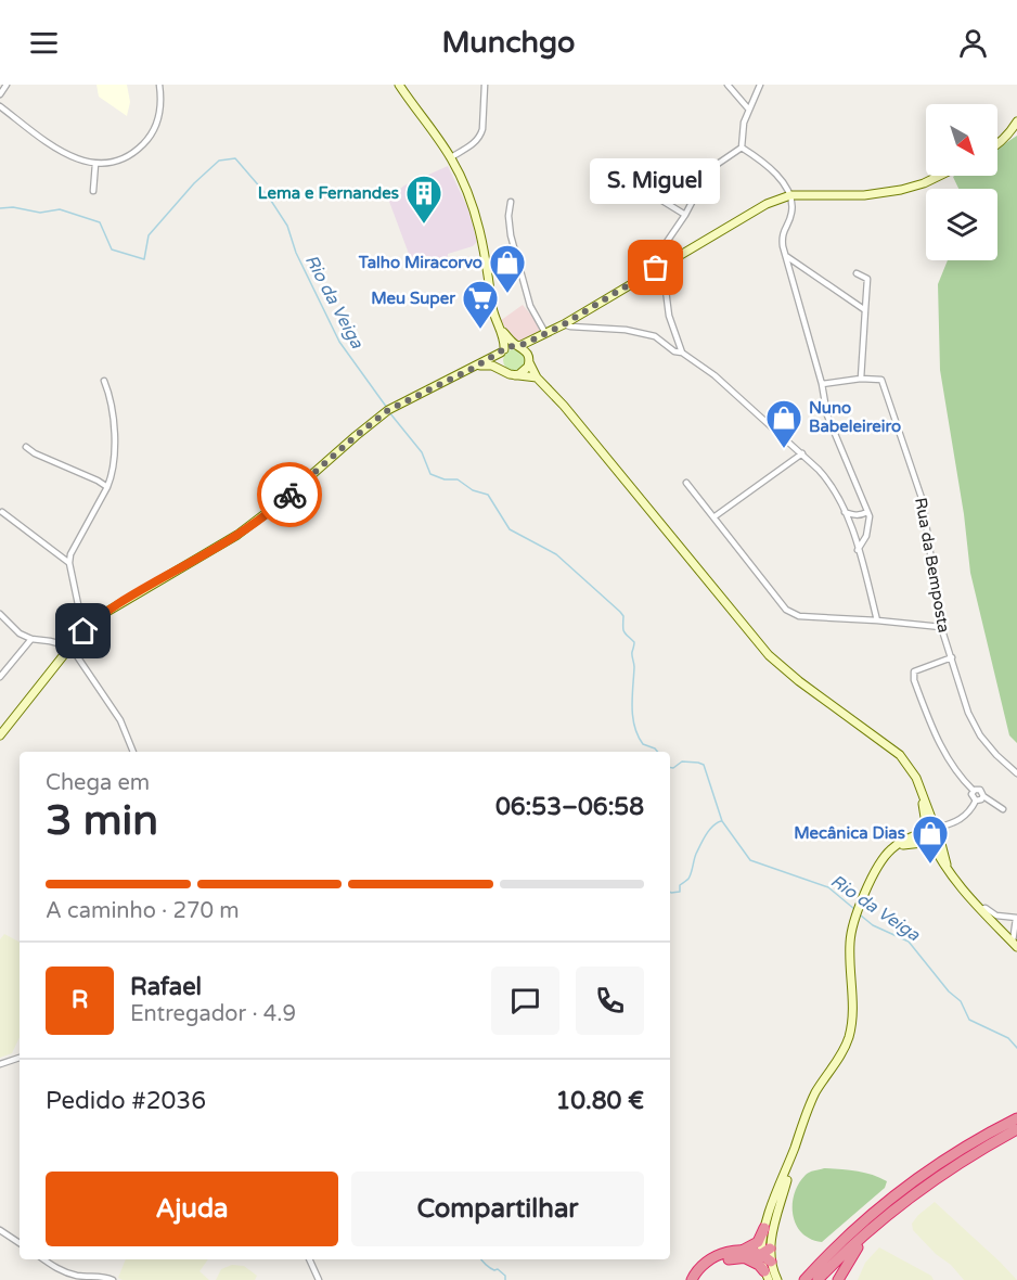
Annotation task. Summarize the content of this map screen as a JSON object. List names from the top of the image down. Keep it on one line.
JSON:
{"streets":{"street":["Rua da Bemposta"]},"water":["Rio da Veiga"],"places":{"building":["Lema e Fernandes"],"other":["S. Miguel"],"shop":["Talho Miracorvo","Nuno Babeleireiro","Mecânica Dias"],"supermarket":["Meu Super"]},"north":"bottom right","page":{"header":"Munchgo","bubble":"S. Miguel","heading":["3 min","Chega em","06:53–06:58"],"panel":["Rafael","Entregador · 4.9","Pedido #2036","10.80 €"],"bar":"A caminho · 270 m","round":"R","buttons":["Ajuda","Compartilhar"]}}
